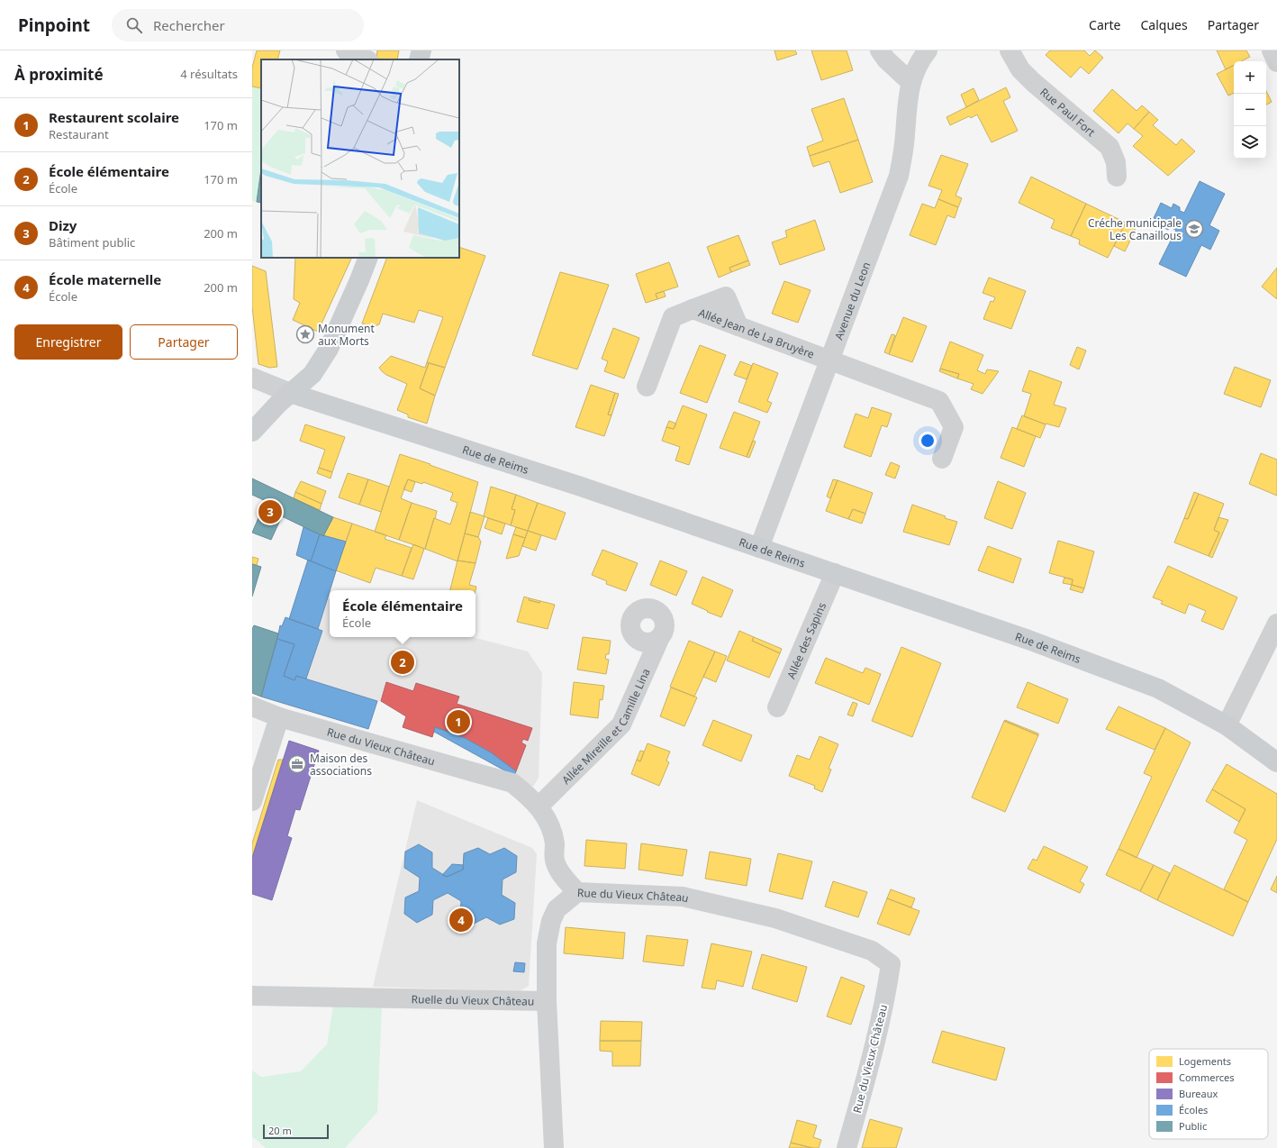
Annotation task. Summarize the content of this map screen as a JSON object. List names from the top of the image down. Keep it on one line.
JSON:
{"streets":{"main road":["Rue de Reims"],"street":["Rue Paul Fort","Avenue du Leon","Allée Jean de La Bruyère","Allée des Sapins","Allée Mireille et Camille Lina","Rue du Vieux Château","Ruelle du Vieux Château"]},"crossings":[["Avenue du Leon","Allée Jean de La Bruyère"],["Avenue du Leon","Rue de Reims"],["Rue de Reims","Allée des Sapins"],["Allée Mireille et Camille Lina","Rue du Vieux Château"]],"places":{"school or university":["Créche municipale Les Canaillous"],"place":["Monument aux Morts"],"office":["Maison des associations"]},"legend":["Logements","Commerces","Bureaux","Écoles","Public"],"scale_bar":"20 m","page":{"header":"Pinpoint","search":"Rechercher","nav":["Carte","Calques","Partager"],"heading":["À proximité","4 résultats"],"map_buttons":["+","−"],"list":[{"mark":"1","name":"Restaurent scolaire","note":"Restaurant","value":"170 m"},{"mark":"2","name":"École élémentaire","note":"École","value":"170 m"},{"mark":"3","name":"Dizy","note":"Bâtiment public","value":"200 m"},{"mark":"4","name":"École maternelle","note":"École","value":"200 m"}],"buttons":["Enregistrer","Partager"],"pins":["3","2","1","4"],"popup":["École élémentaire","École"],"scale":"20 m"}}
